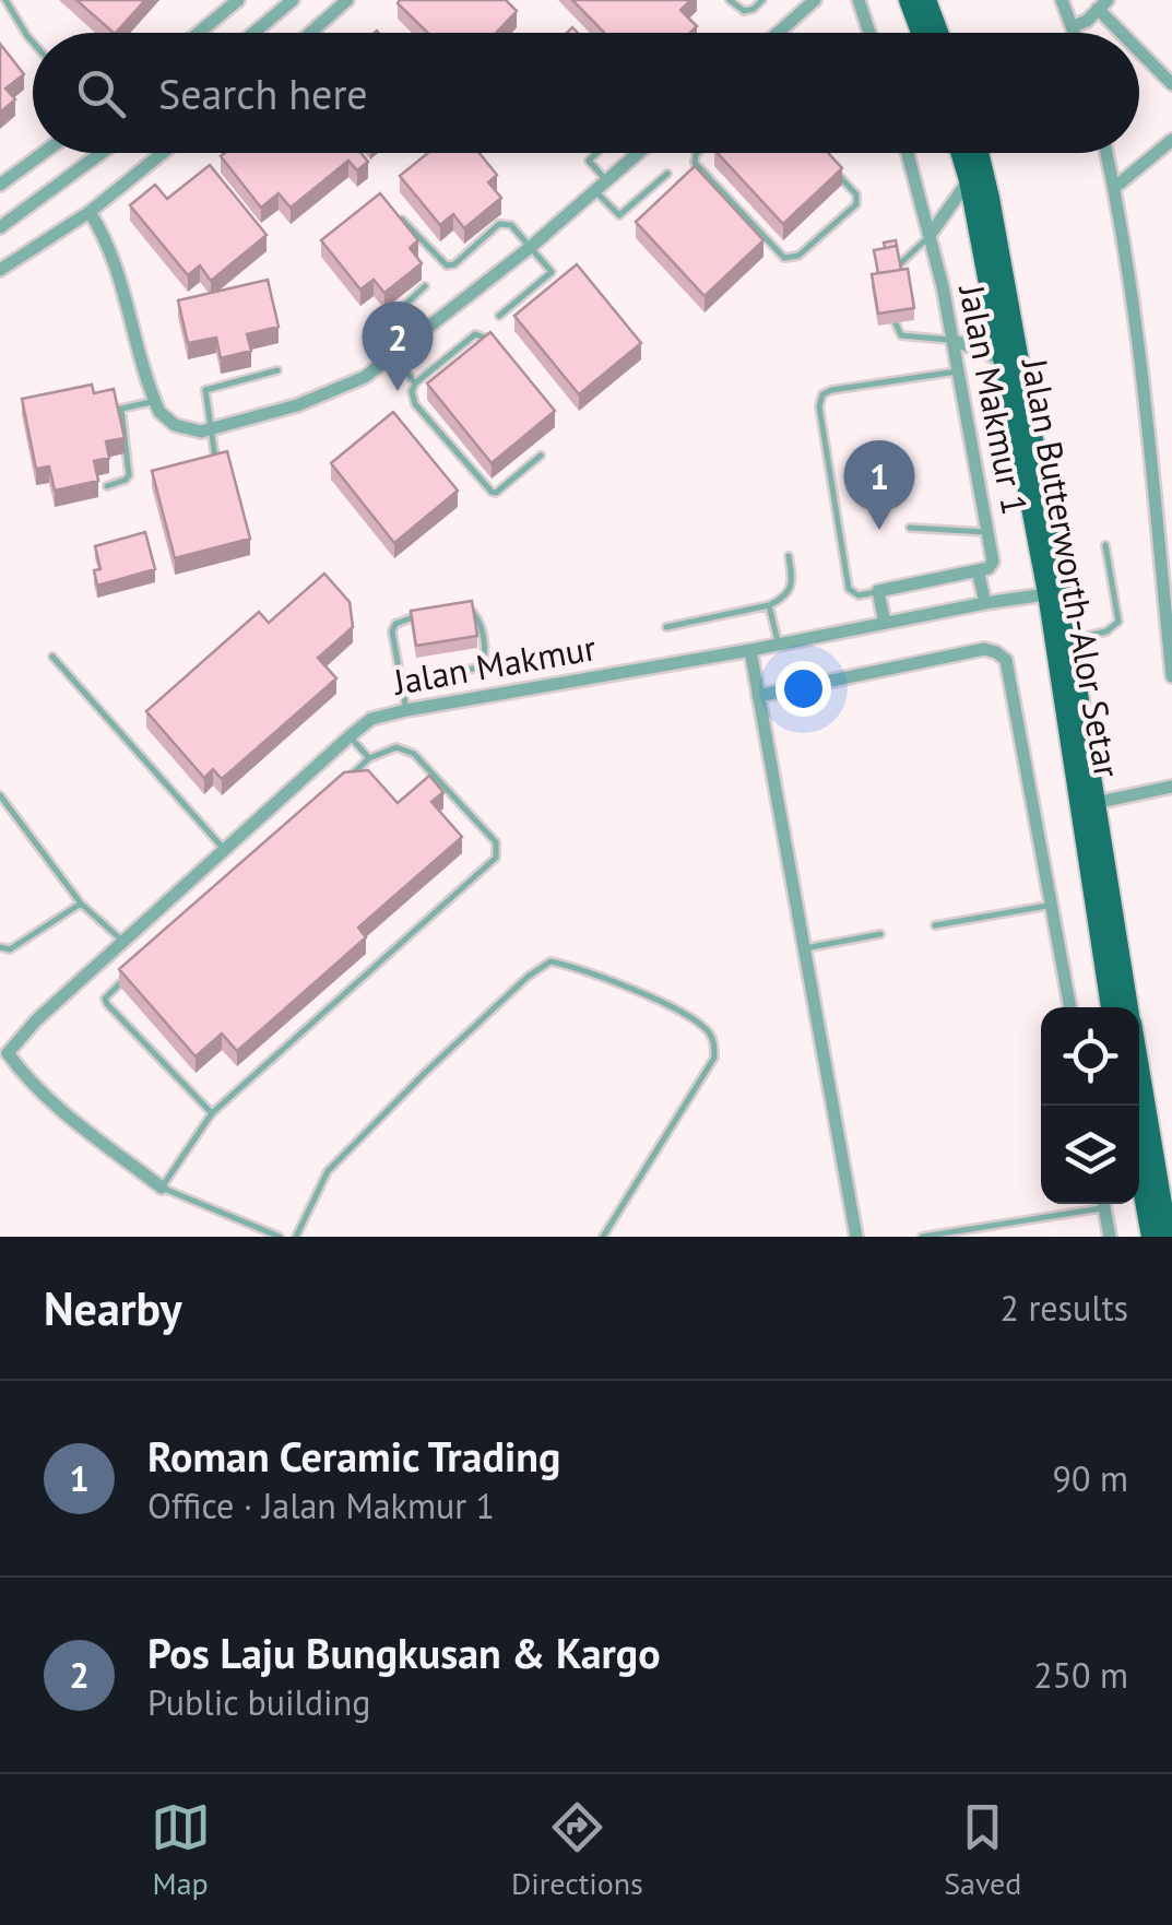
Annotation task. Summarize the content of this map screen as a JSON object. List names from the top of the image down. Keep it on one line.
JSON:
{"streets":{"main road":["Jalan Butterworth-Alor Setar"],"street":["Jalan Makmur 1","Jalan Makmur"]},"crossings":[["Jalan Butterworth-Alor Setar","Jalan Makmur"]],"page":{"search":"Search here","pins":["2","1"],"heading":["Nearby","2 results"],"list":[{"mark":"1","name":"Roman Ceramic Trading","note":"Office · Jalan Makmur 1","value":"90 m"},{"mark":"2","name":"Pos Laju Bungkusan & Kargo","note":"Public building","value":"250 m"}],"nav":["Map","Directions","Saved"]}}
